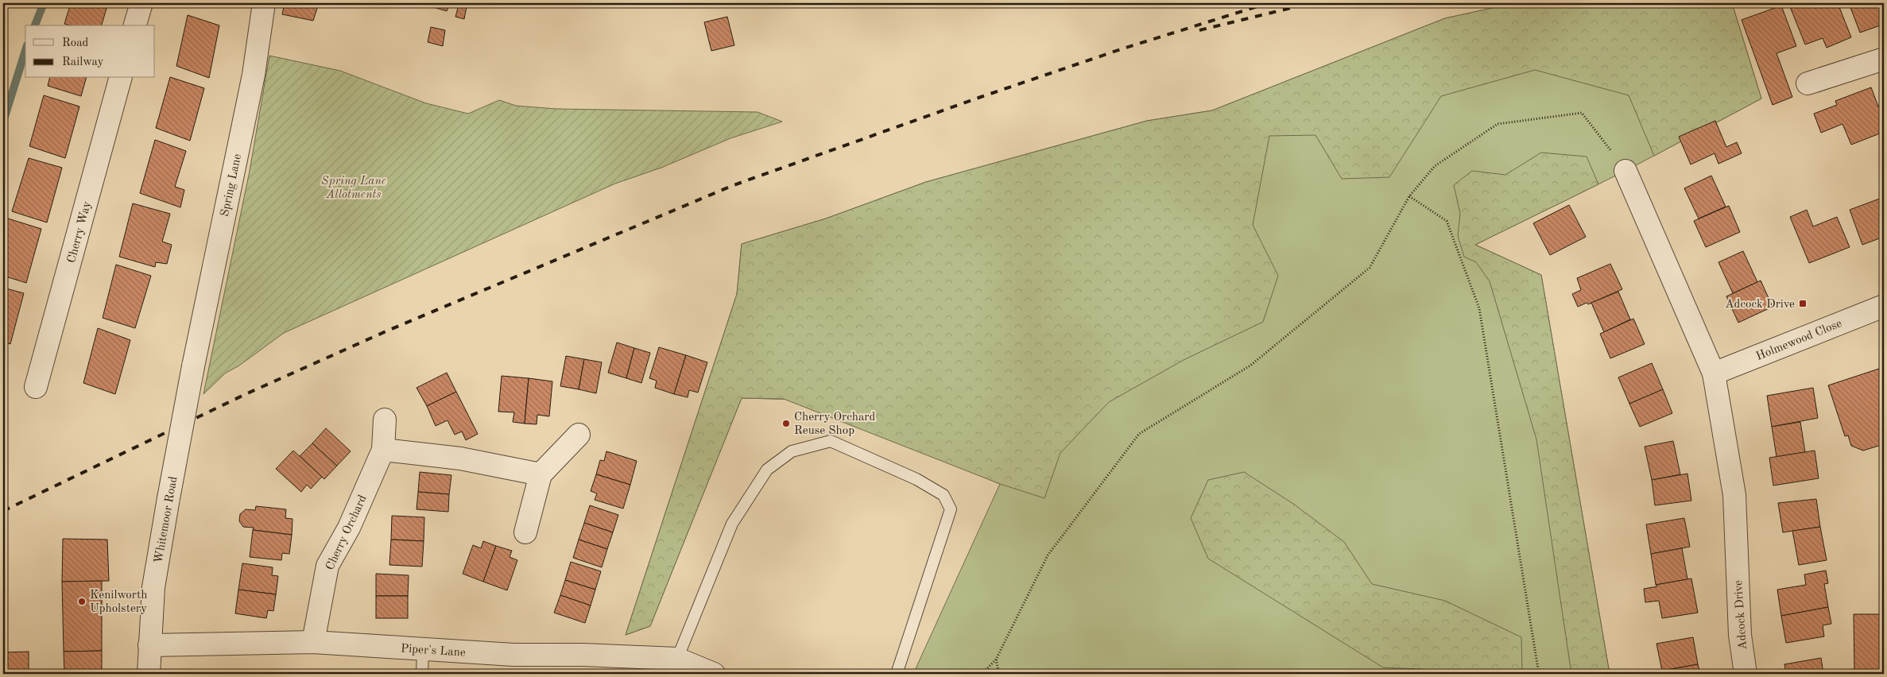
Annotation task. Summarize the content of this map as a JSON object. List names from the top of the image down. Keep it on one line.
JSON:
{"streets":{"street":["Spring Lane","Cherry Way","Holmewood Close","Whitemoor Road","Cherry Orchard","Adcock Drive","Piper's Lane"]},"crossings":[["Spring Lane","Whitemoor Road"],["Holmewood Close","Adcock Drive"],["Whitemoor Road","Piper's Lane"],["Cherry Orchard","Piper's Lane"]],"parks":["Spring Lane Allotments"],"places":{"transit":["Adcock Drive"],"other":["Cherry Orchard Reuse Shop","Kenilworth Upholstery"]},"legend":["Road","Railway"]}
